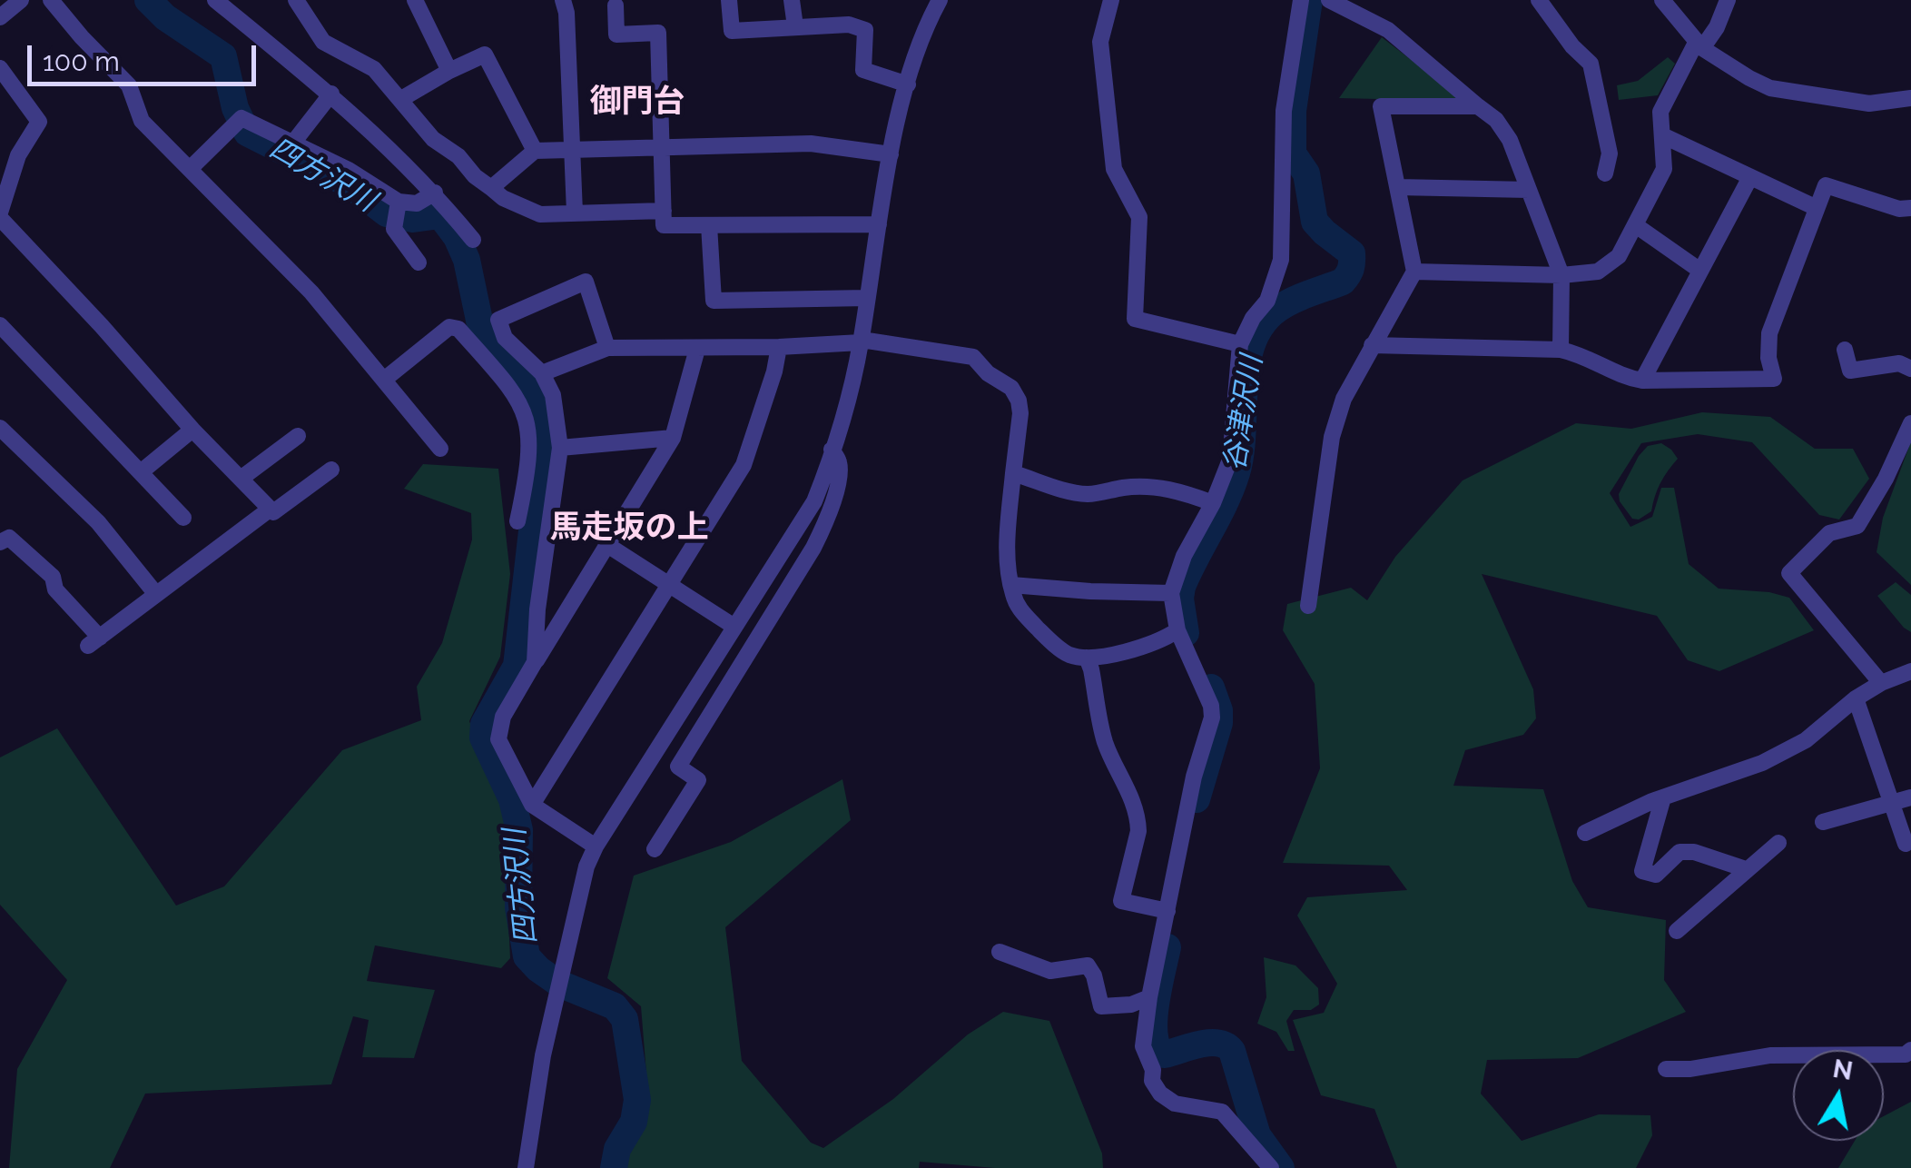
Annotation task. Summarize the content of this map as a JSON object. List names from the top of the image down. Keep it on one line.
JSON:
{"districts":["御門台","馬走坂の上"],"water":["四方沢川","谷津沢川"],"scale_bar":"100 m","north":"top"}
